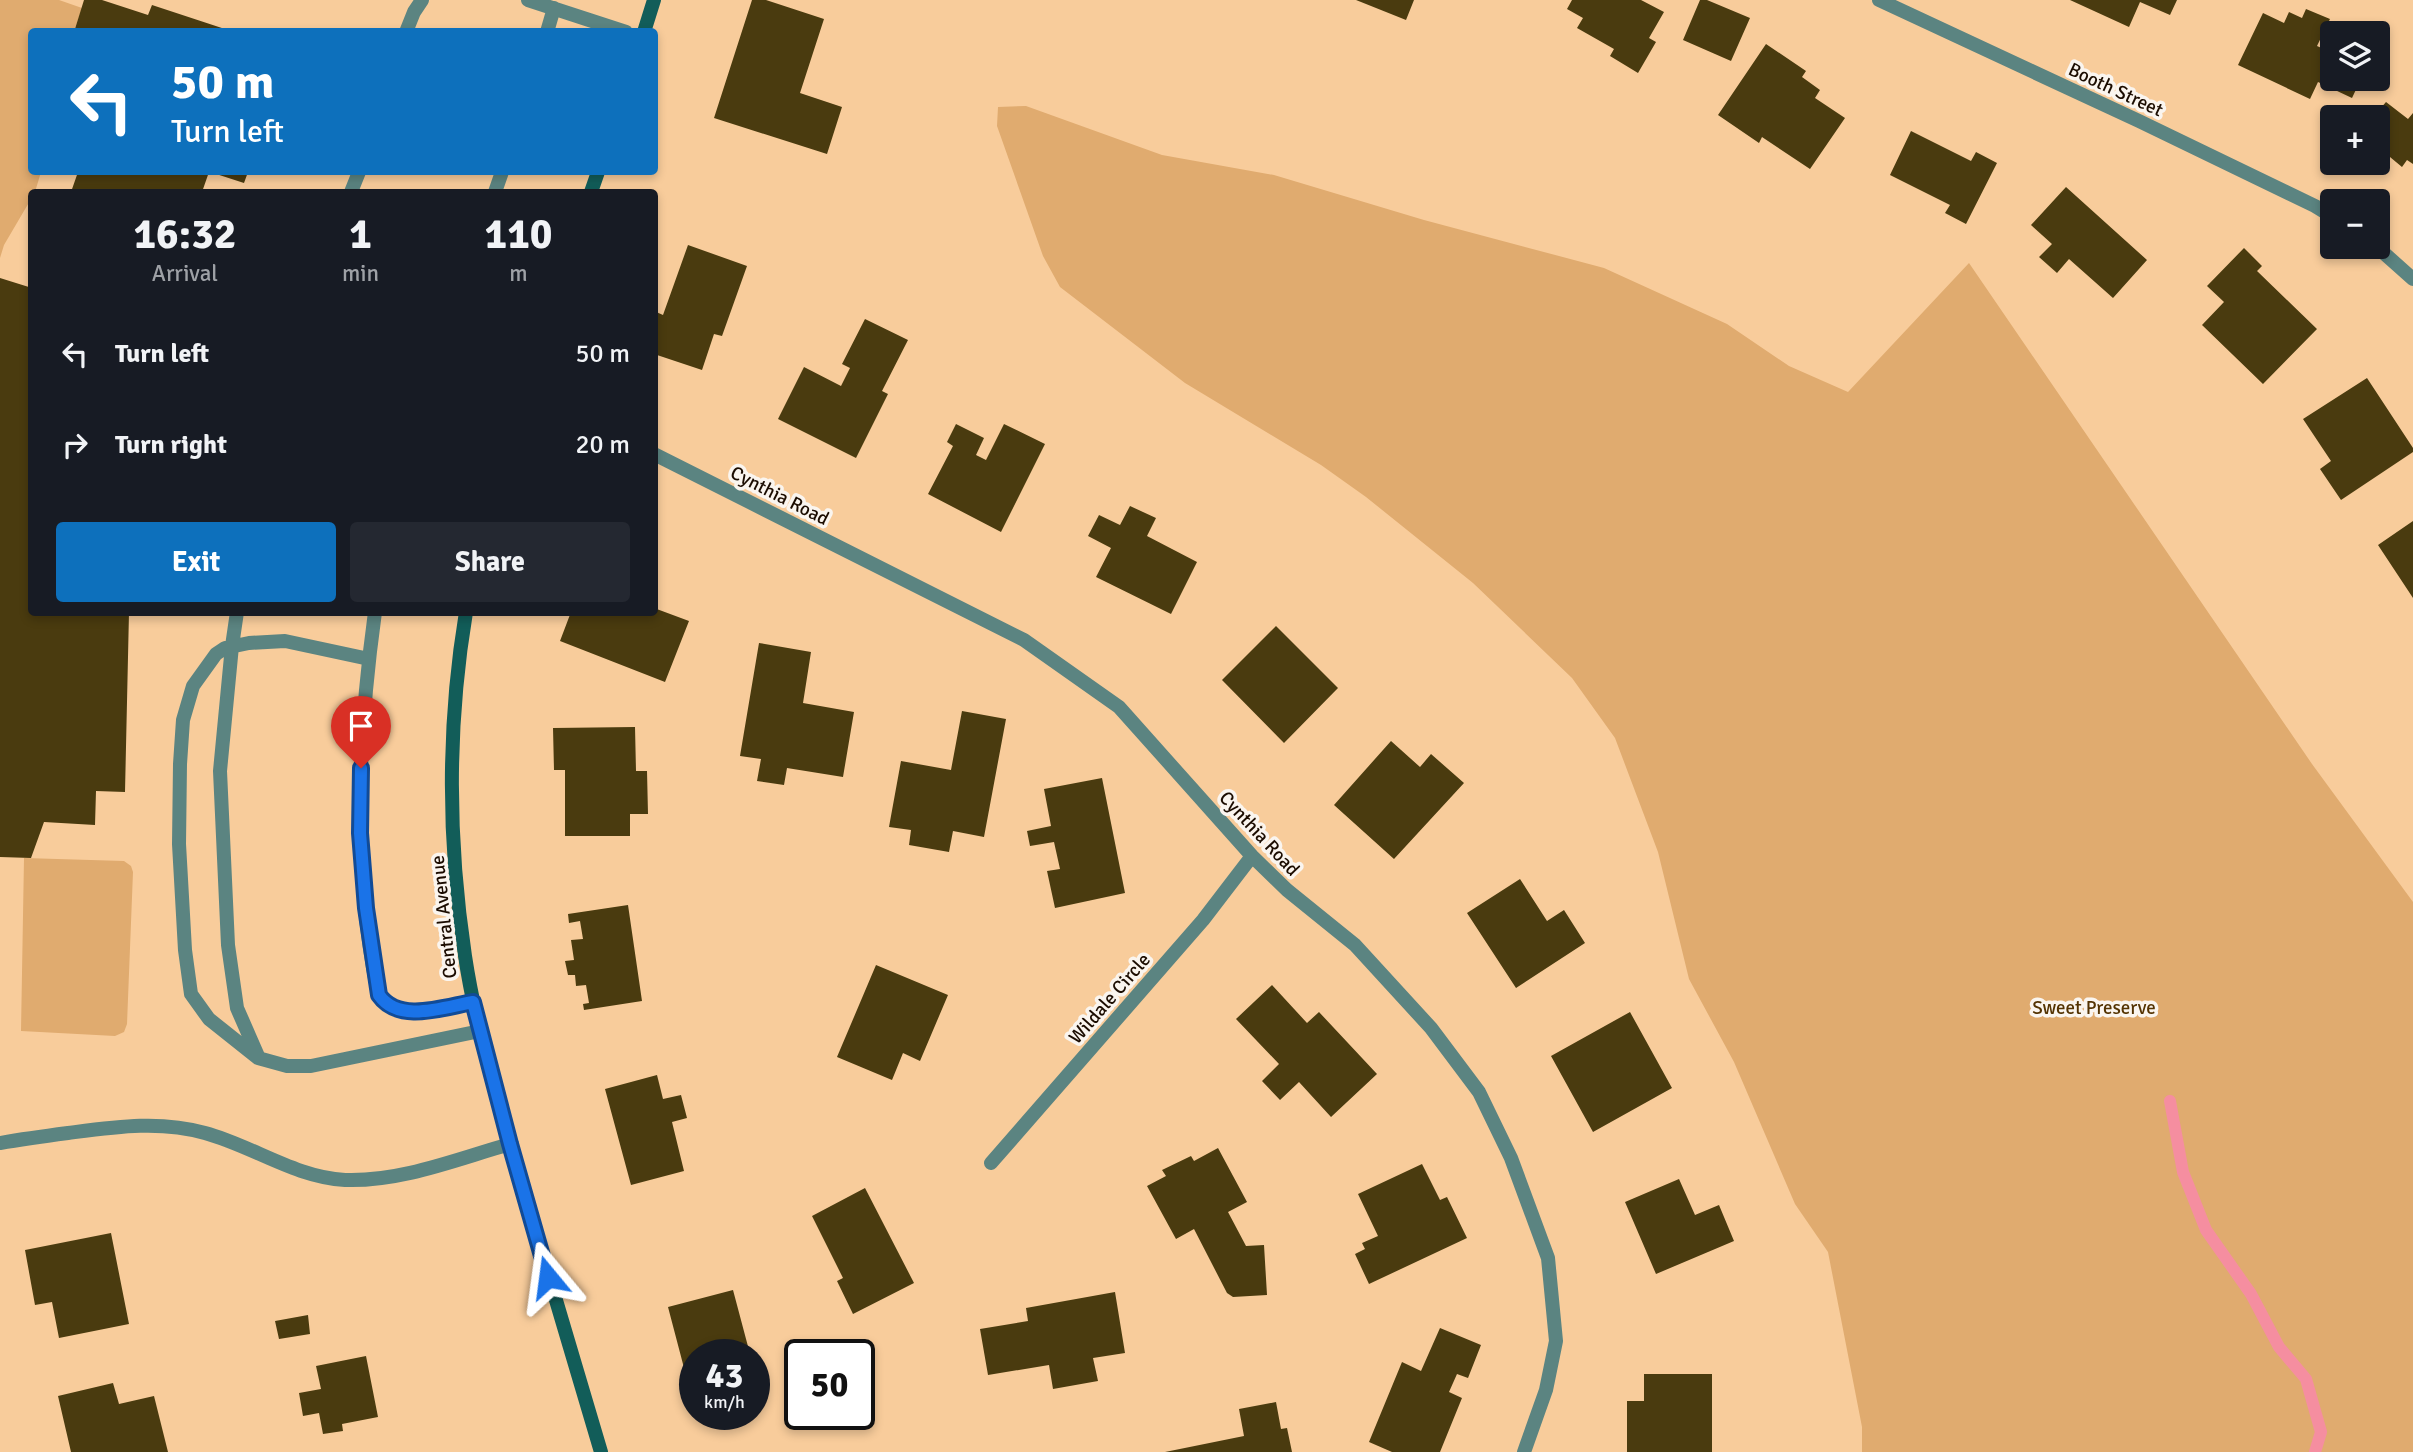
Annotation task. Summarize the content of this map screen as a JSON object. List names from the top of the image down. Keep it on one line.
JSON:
{"streets":{"main road":["Central Avenue"],"street":["Booth Street","Cynthia Road","Wildale Circle"]},"crossings":[["Cynthia Road","Wildale Circle"]],"parks":["Sweet Preserve"],"page":{"map_buttons":["+","−"],"turn":["50 m","Turn left"],"eta":["16:32","Arrival","1","min","110","m"],"list":[{"name":"Turn left","value":"50 m"},{"name":"Turn right","value":"20 m"}],"buttons":["Exit","Share"],"speed":"43 km/h","limit":"50"}}
